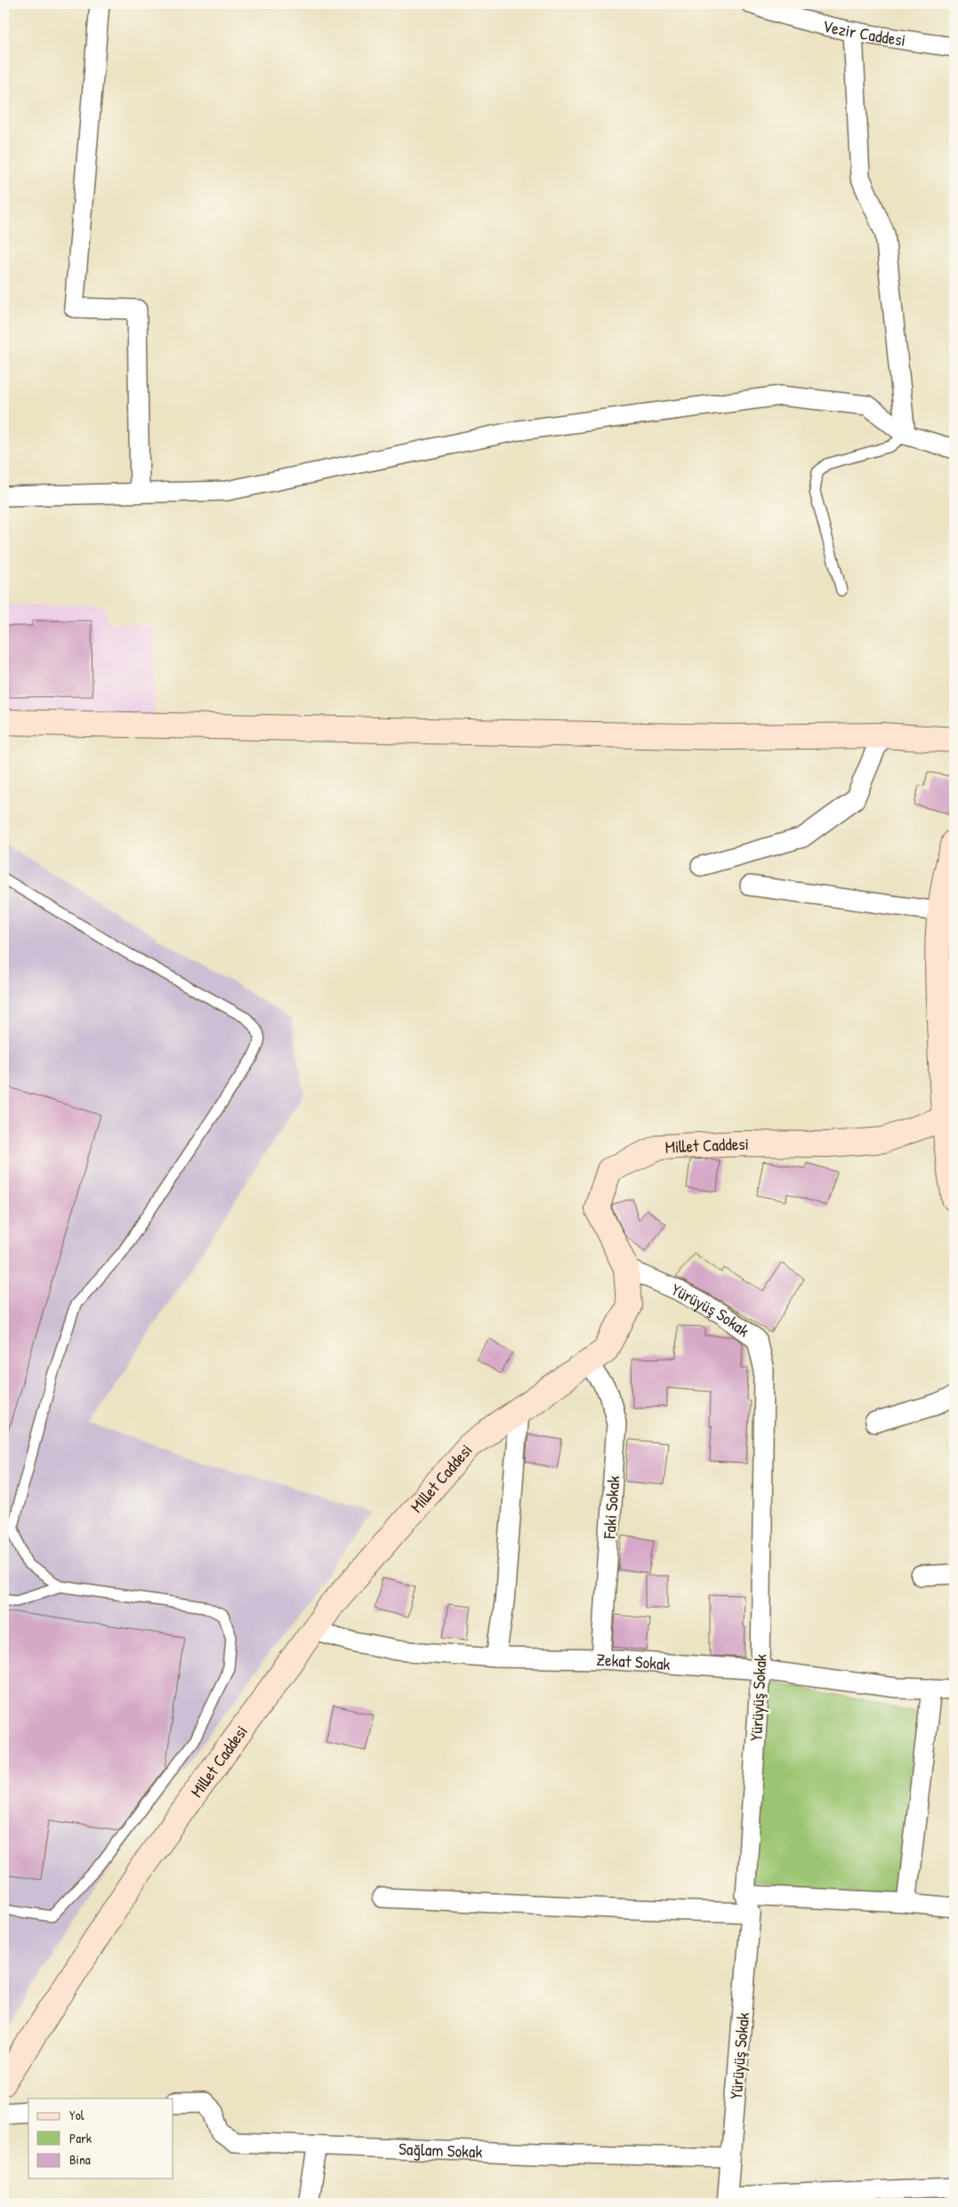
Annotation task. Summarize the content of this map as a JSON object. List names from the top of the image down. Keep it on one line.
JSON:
{"streets":{"street":["Vezir Caddesi","Millet Caddesi","Yürüyüş Sokak","Faki Sokak","Zekat Sokak","Sağlam Sokak"]},"crossings":[["Millet Caddesi","Yürüyüş Sokak"],["Millet Caddesi","Faki Sokak"],["Millet Caddesi","Zekat Sokak"],["Yürüyüş Sokak","Zekat Sokak"],["Yürüyüş Sokak","Sağlam Sokak"],["Faki Sokak","Zekat Sokak"]],"legend":["Yol","Park","Bina"]}
